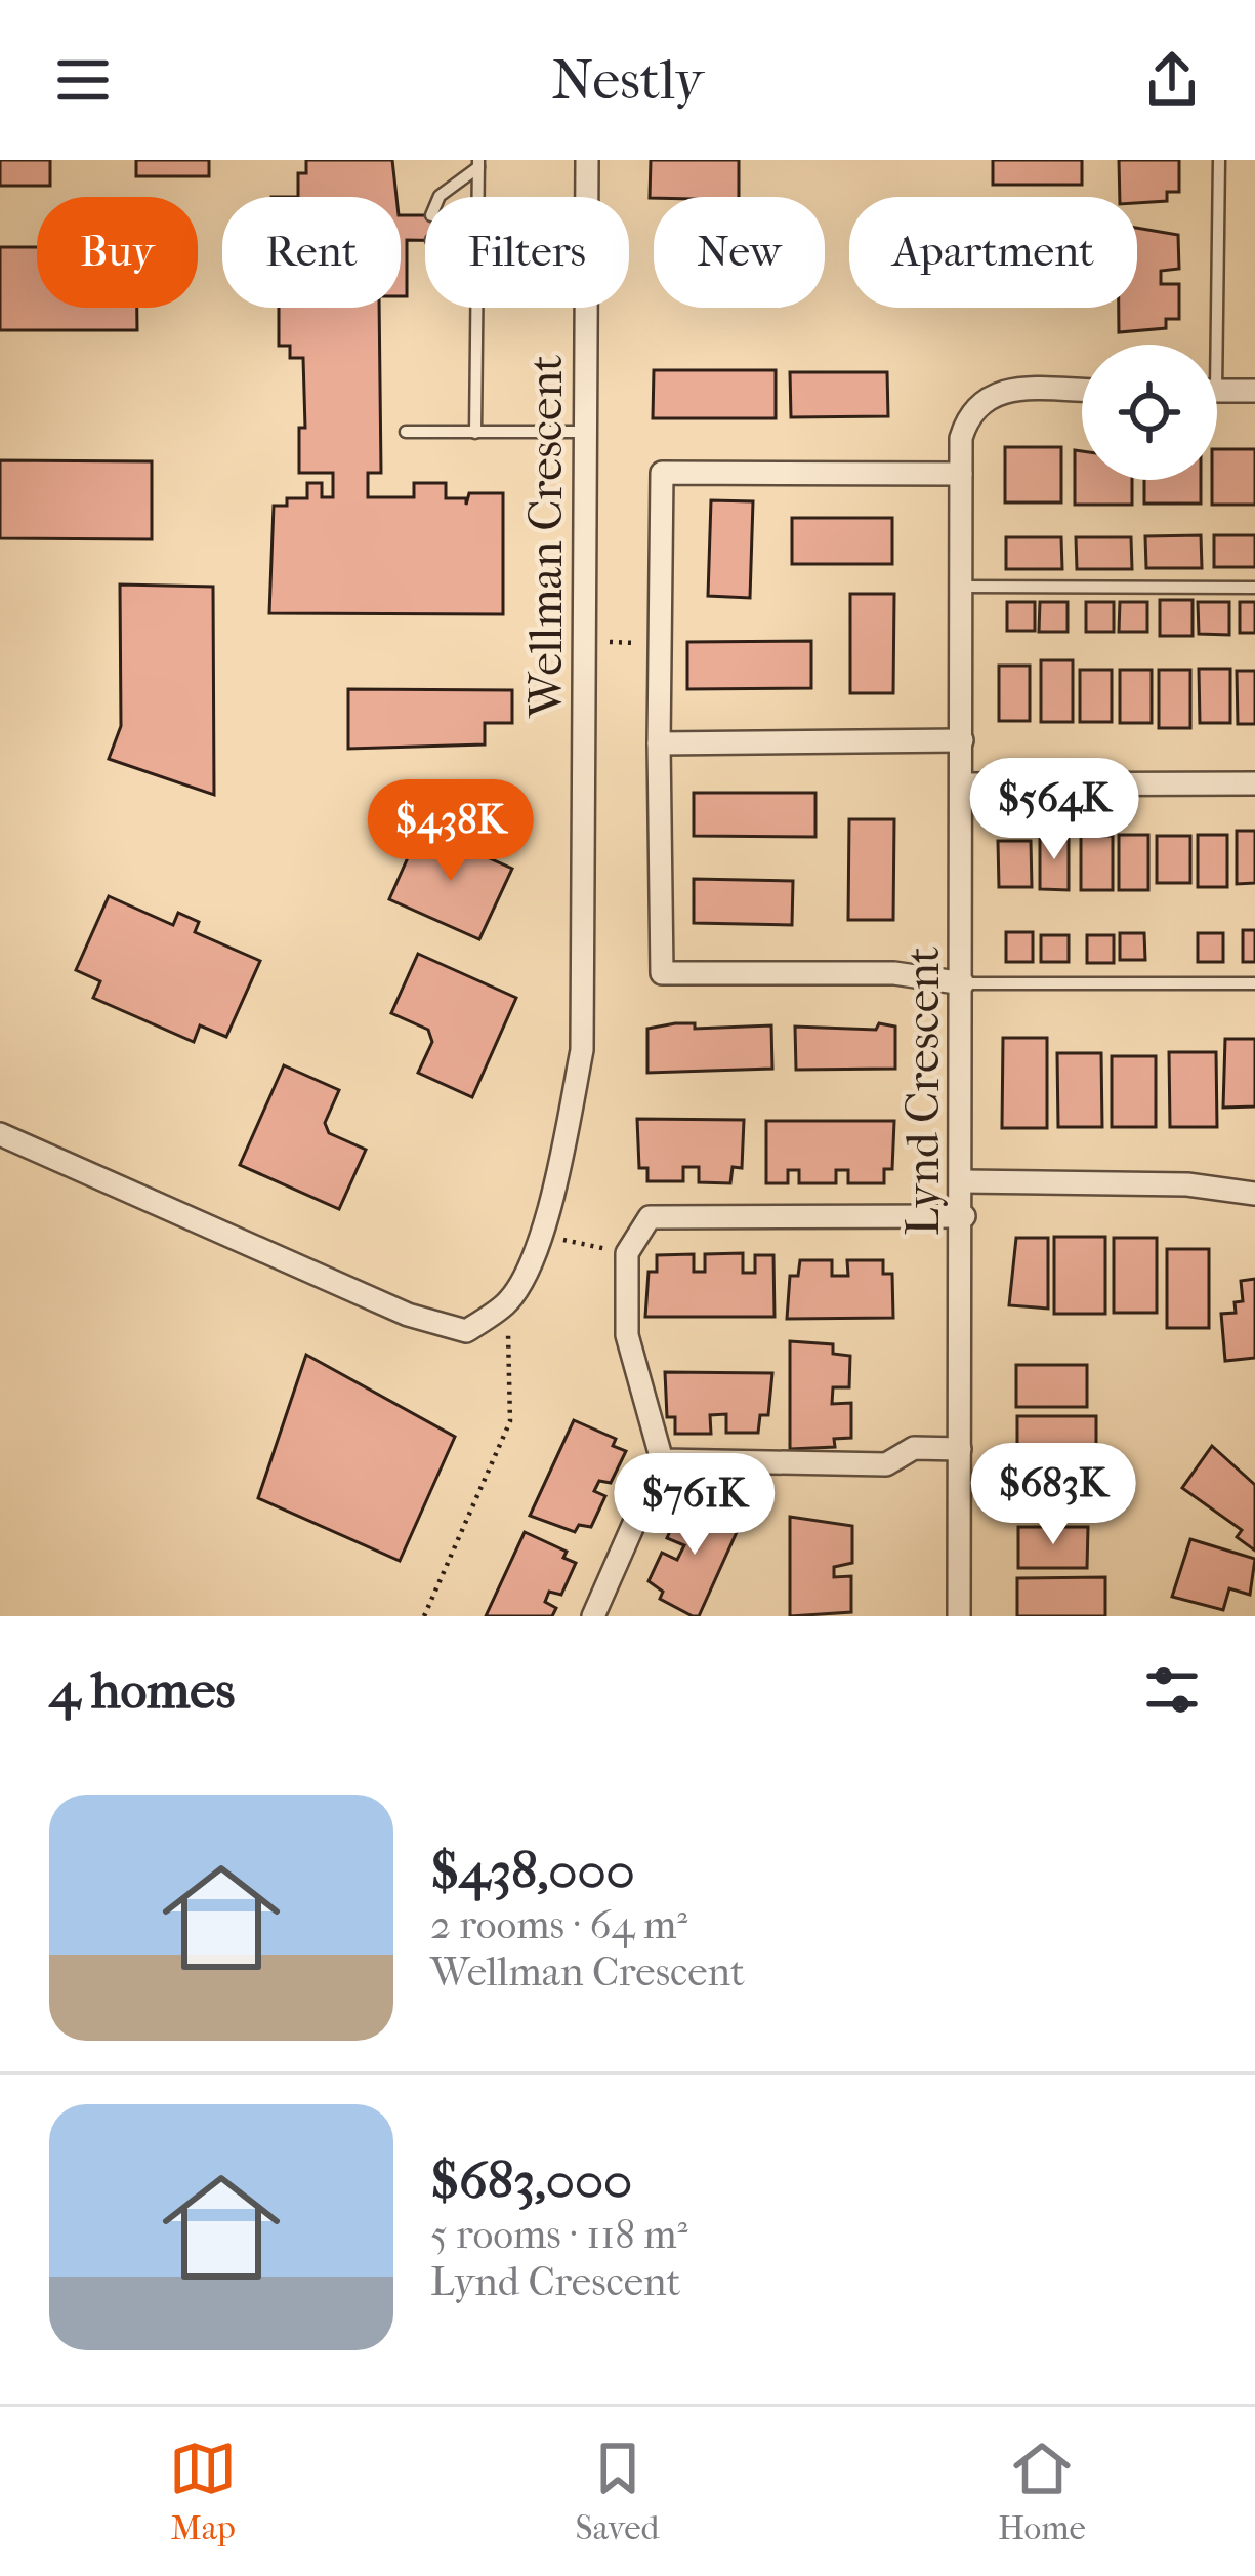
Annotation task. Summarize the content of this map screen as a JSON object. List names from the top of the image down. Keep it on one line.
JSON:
{"streets":{"street":["Wellman Crescent","Lynd Crescent"]},"page":{"header":"Nestly","chip":["Buy","Rent","Filters","New","Apartment"],"price":["$564K","$438K","$683K","$761K"],"heading":"4 homes","list":[{"name":"$438,000","note":"2 rooms · 64 m² · Wellman Crescent"},{"name":"$683,000","note":"5 rooms · 118 m² · Lynd Crescent"}],"tabs":["Map","Saved","Home"]}}
